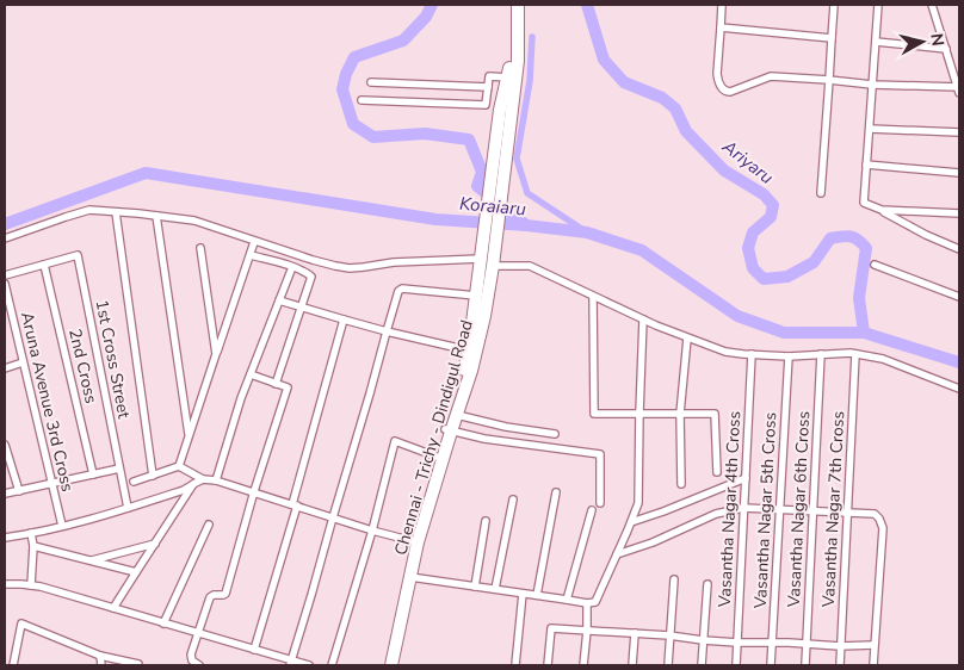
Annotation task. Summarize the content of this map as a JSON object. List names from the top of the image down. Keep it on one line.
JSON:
{"streets":{"highway":["Chennai - Trichy - Dindigul Road"],"street":["1st Cross Street","2nd Cross","Aruna Avenue 3rd Cross","Vasantha Nagar 4th Cross","Vasantha Nagar 6th Cross","Vasantha Nagar 7th Cross","Vasantha Nagar 5th Cross"]},"crossings":[["1st Cross Street","2nd Cross"]],"water":["Ariyaru","Koraiaru"],"north":"right"}
